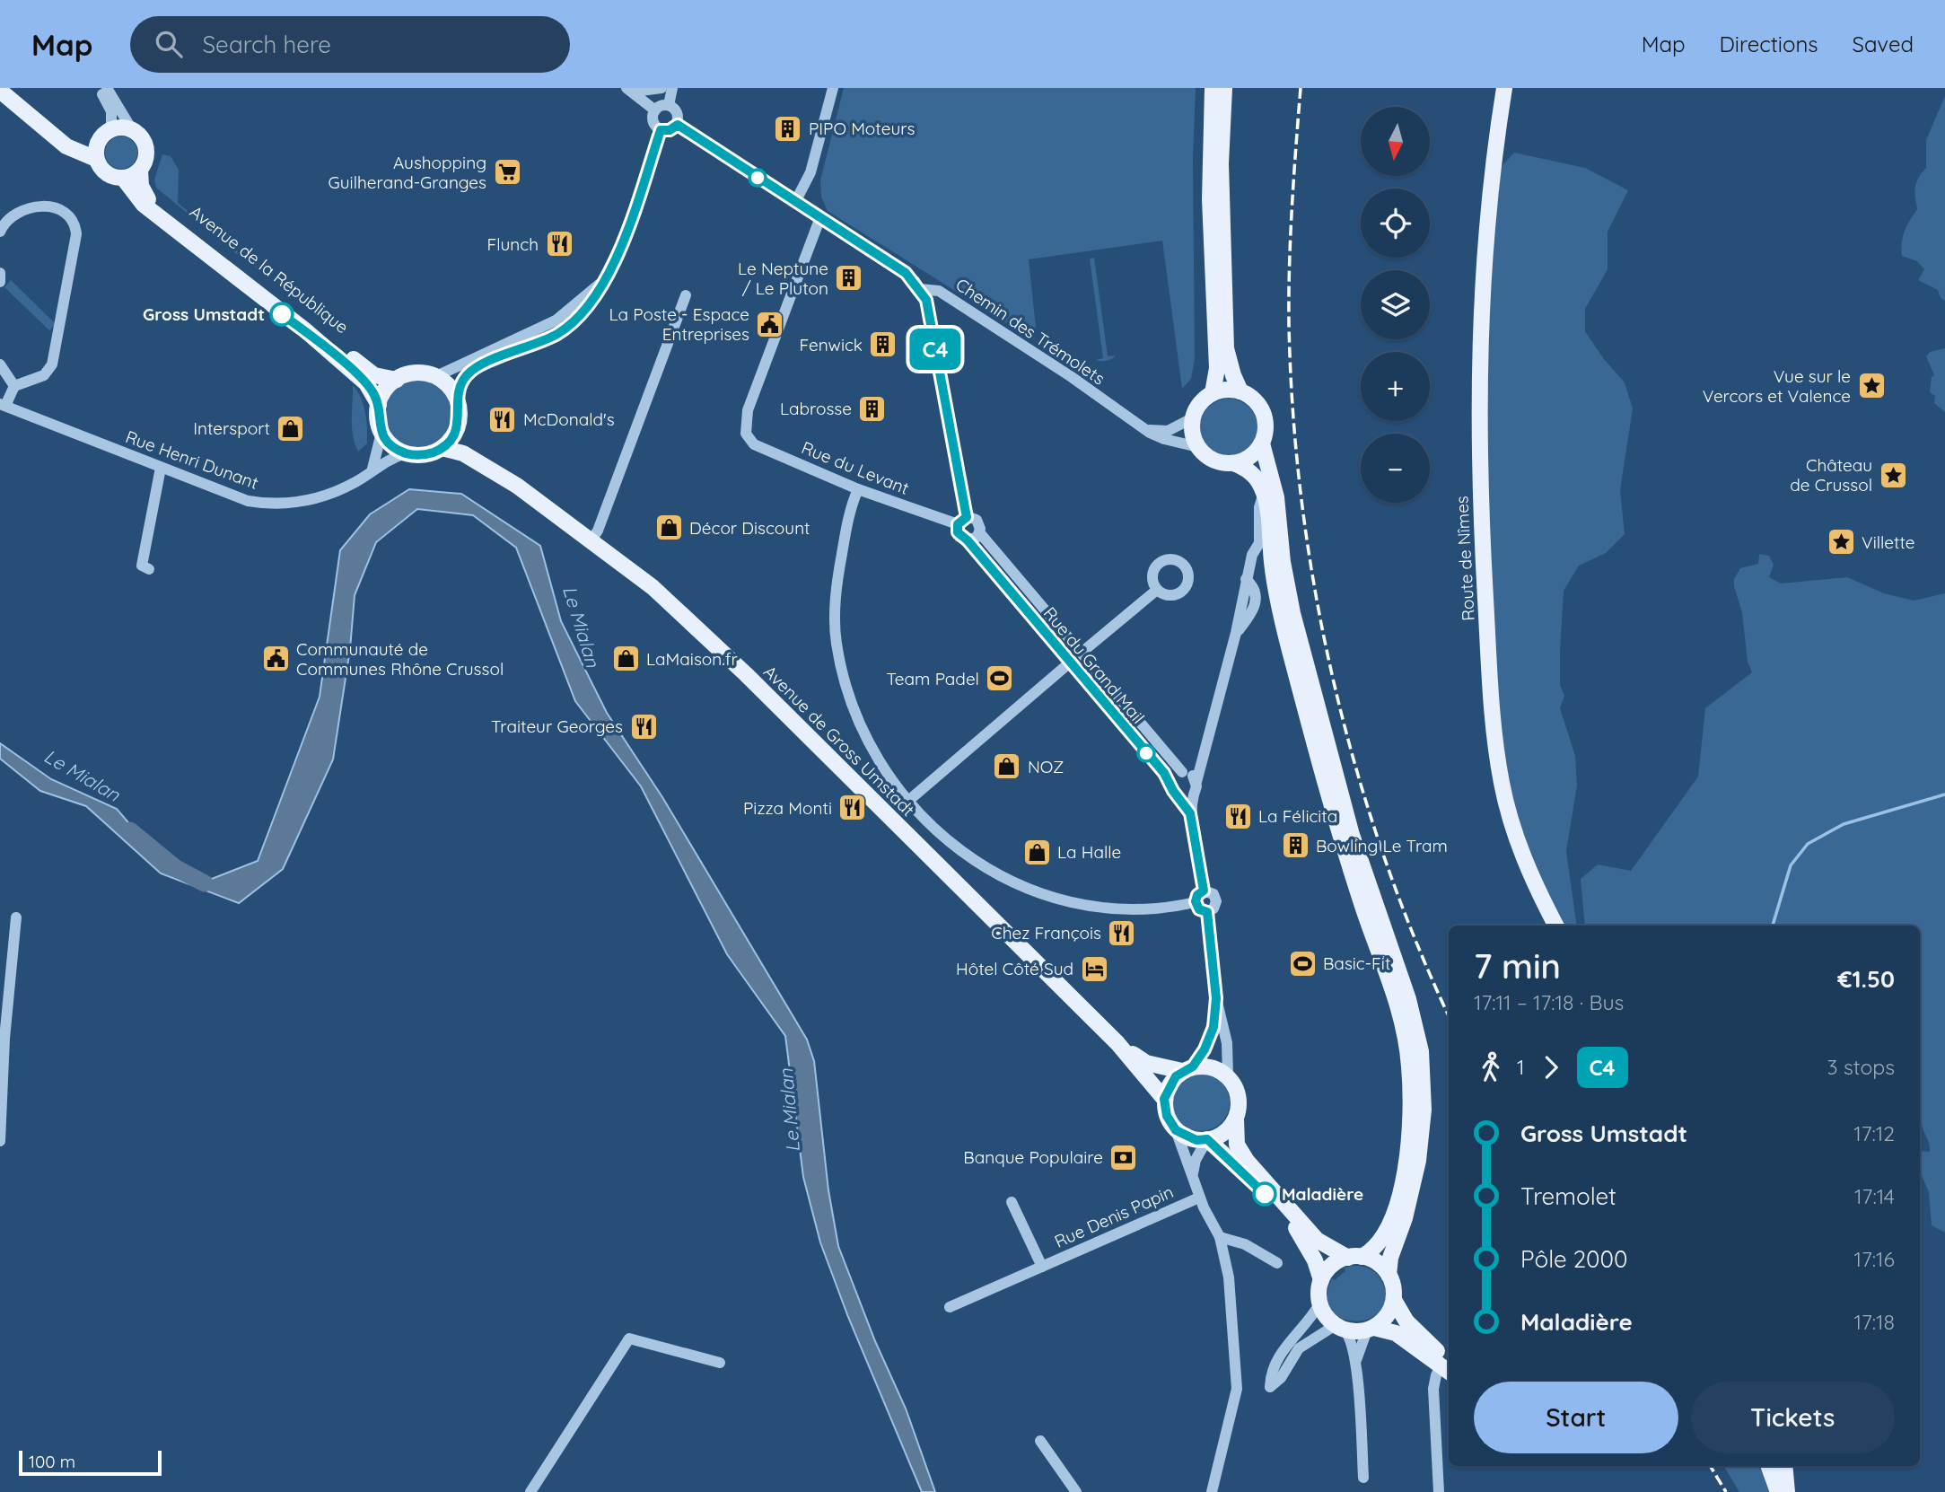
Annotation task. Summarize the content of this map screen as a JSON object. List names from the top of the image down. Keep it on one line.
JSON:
{"streets":{"main road":["Avenue de la République","Route de Nîmes","Avenue de Gross Umstadt"],"street":["Chemin des Trémolets","Rue Henri Dunant","Rue du Levant","Rue du Grand Mail","Rue Denis Papin"]},"crossings":[["Avenue de la République","Rue Henri Dunant"],["Avenue de la République","Avenue de Gross Umstadt"],["Chemin des Trémolets","Rue du Levant"],["Rue Henri Dunant","Avenue de Gross Umstadt"],["Rue du Levant","Rue du Grand Mail"]],"water":["Le Mialan"],"places":{"building":["PIPO Moteurs","Le Neptune / Le Pluton","Fenwick","Labrosse","Bowling Le Tram"],"supermarket":["Aushopping Guilherand-Granges"],"restaurant":["Flunch","McDonald's","Traiteur Georges","Pizza Monti","La Félicita","Chez François"],"other":["Gross Umstadt","Maladière"],"public building":["La Poste - Espace Entreprises","Communauté de Communes Rhône Crussol"],"place":["Vue sur le Vercors et Valence","Château de Crussol","Villette"],"shop":["Intersport","Décor Discount","LaMaison.fr","NOZ","La Halle"],"sports":["Team Padel","Basic-Fit"],"hotel":["Hôtel Côté Sud"],"bank":["Banque Populaire"]},"lines":["bus line C4"],"scale_bar":"100 m","north":"bottom","page":{"header":"Map","search":"Search here","nav":["Map","Directions","Saved"],"on_map":"C4","map_buttons":["+","−"],"heading":["7 min","17:11 – 17:18 · Bus","€1.50"],"legs":["1","C4","3 stops"],"list":[{"name":"Gross Umstadt","value":"17:12"},{"name":"Tremolet","value":"17:14"},{"name":"Pôle 2000","value":"17:16"},{"name":"Maladière","value":"17:18"}],"buttons":["Start","Tickets"],"scale":"100 m"}}
